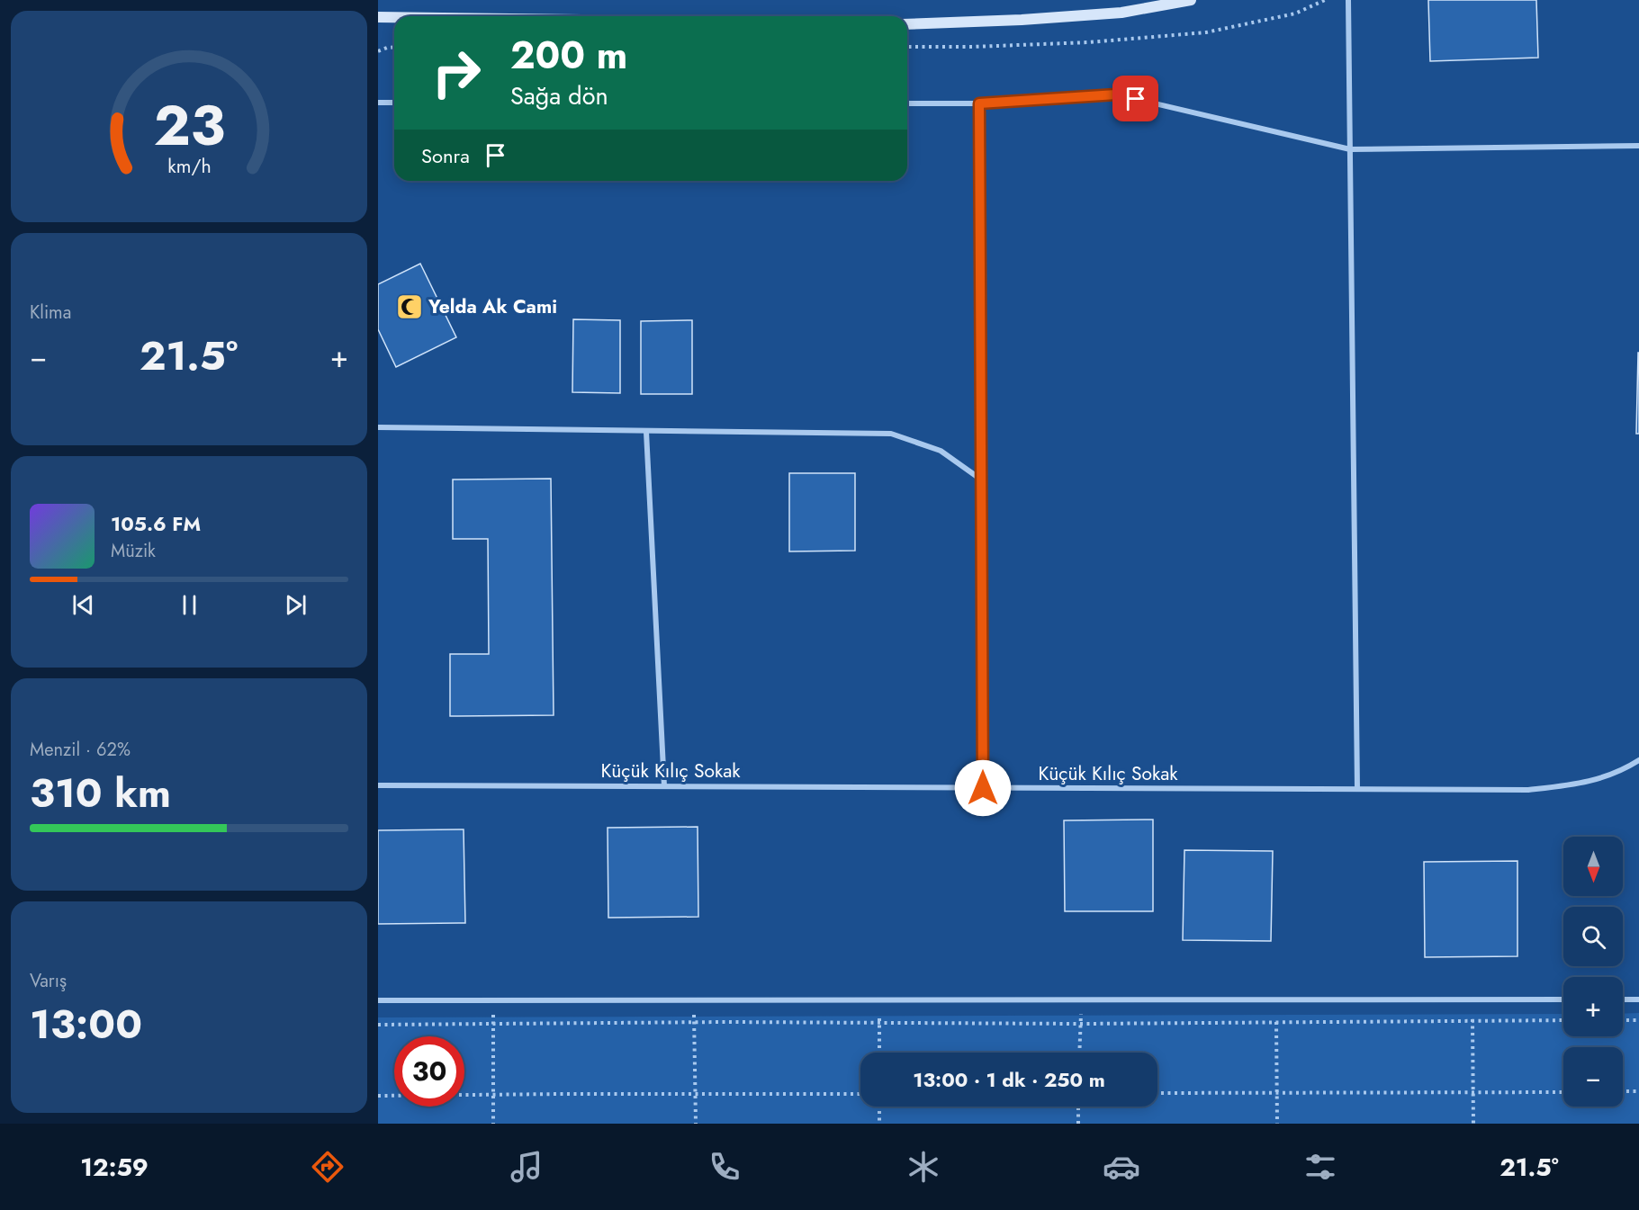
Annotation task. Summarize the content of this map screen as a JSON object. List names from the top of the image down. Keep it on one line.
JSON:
{"streets":{"street":["Küçük Kılıç Sokak"]},"places":{"mosque":["Yelda Ak Cami"]},"north":"bottom","page":{"turn":["200 m","Sağa dön"],"then":"Sonra","tile":["Klima",["Menzil · 62%","310 km"],["Varış","13:00"]],"heat":["−","21.5°","+"],"song":["105.6 FM","Müzik"],"map_buttons":["+","−"],"limit":"30","trip":"13:00 · 1 dk · 250 m","tabs":["12:59","21.5°"],"gauge":["23","km/h"]}}
